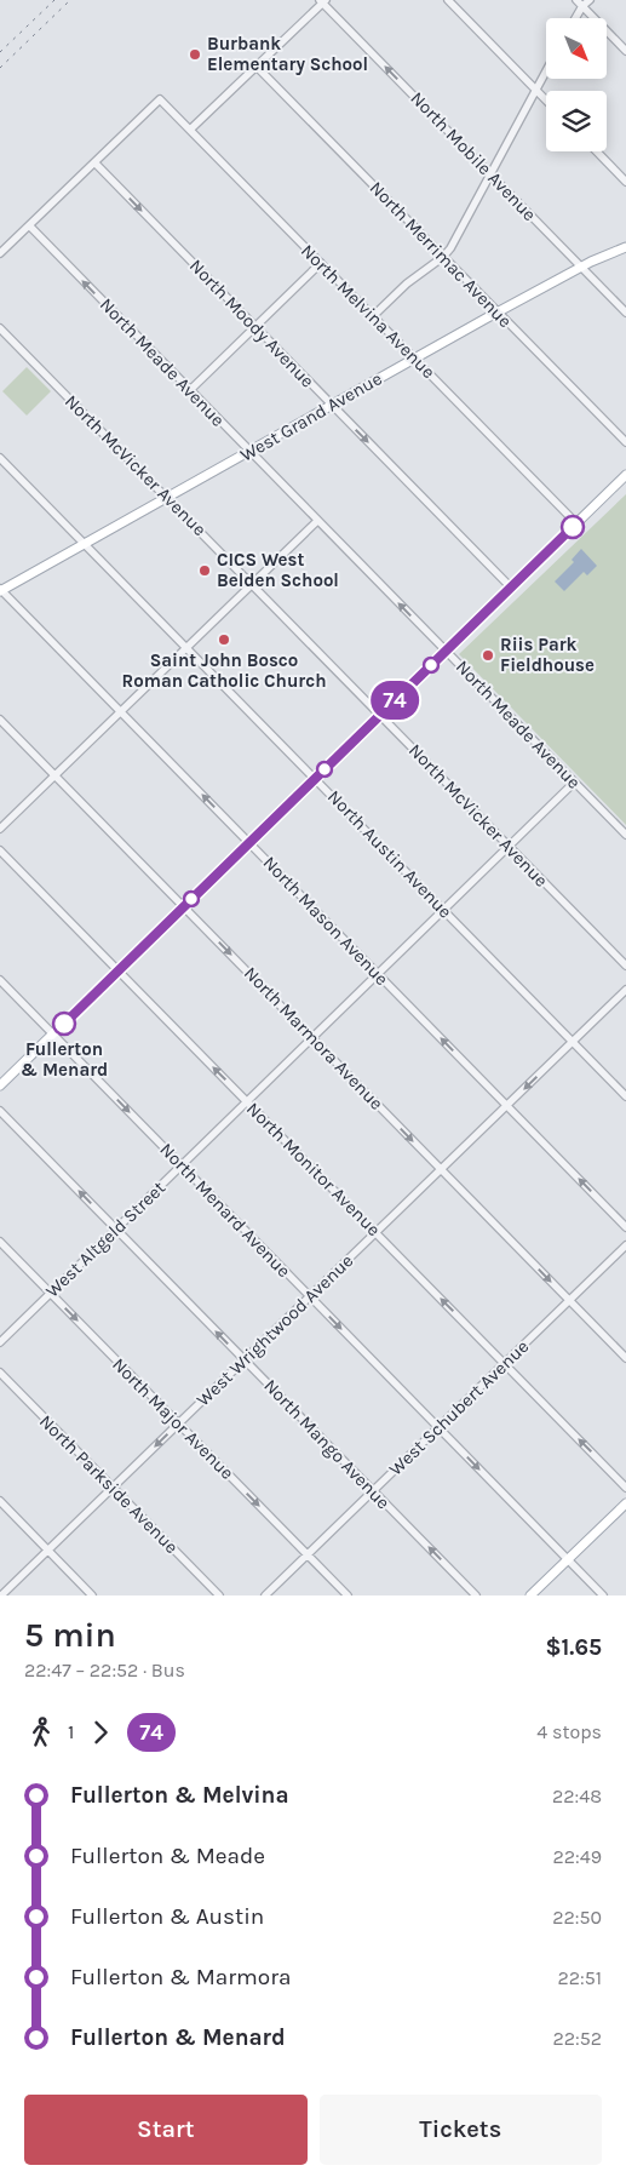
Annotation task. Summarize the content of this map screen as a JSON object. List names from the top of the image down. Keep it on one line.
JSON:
{"streets":{"main road":["West Grand Avenue"],"street":["North Mobile Avenue","North Merrimac Avenue","North Melvina Avenue","North Moody Avenue","North Meade Avenue","North McVicker Avenue","North Austin Avenue","North Mason Avenue","North Marmora Avenue","North Monitor Avenue","North Menard Avenue","West Altgeld Street","West Wrightwood Avenue","West Schubert Avenue","North Major Avenue","North Mango Avenue","North Parkside Avenue"]},"crossings":[["North Mobile Avenue","West Grand Avenue"],["North Merrimac Avenue","West Grand Avenue"],["North Melvina Avenue","North Moody Avenue"],["North Melvina Avenue","West Grand Avenue"],["North Moody Avenue","West Grand Avenue"],["North Meade Avenue","West Grand Avenue"],["North Meade Avenue","West Altgeld Street"],["West Grand Avenue","North McVicker Avenue"],["West Grand Avenue","North Austin Avenue"],["West Grand Avenue","North Mason Avenue"],["North McVicker Avenue","West Altgeld Street"],["North Austin Avenue","West Altgeld Street"],["North Austin Avenue","West Wrightwood Avenue"],["North Mason Avenue","West Altgeld Street"],["North Mason Avenue","West Wrightwood Avenue"],["North Marmora Avenue","West Altgeld Street"],["North Marmora Avenue","West Wrightwood Avenue"],["North Marmora Avenue","West Schubert Avenue"],["North Monitor Avenue","West Altgeld Street"],["North Monitor Avenue","West Wrightwood Avenue"],["North Monitor Avenue","West Schubert Avenue"],["North Menard Avenue","West Altgeld Street"],["North Menard Avenue","West Wrightwood Avenue"],["North Menard Avenue","West Schubert Avenue"],["West Altgeld Street","North Major Avenue"],["West Altgeld Street","North Mango Avenue"],["West Wrightwood Avenue","North Major Avenue"],["West Wrightwood Avenue","North Mango Avenue"],["West Wrightwood Avenue","North Parkside Avenue"],["West Schubert Avenue","North Major Avenue"],["West Schubert Avenue","North Mango Avenue"]],"one_way":["North Mobile Avenue","North Moody Avenue","North Meade Avenue","North Mason Avenue","North Marmora Avenue","North Monitor Avenue","North Menard Avenue","North Major Avenue","North Mango Avenue"],"places":["Burbank Elementary School","CICS West Belden School","Saint John Bosco Roman Catholic Church","Riis Park Fieldhouse","Fullerton & Menard"],"lines":["bus line 74"],"north":"bottom right","page":{"on_map":"74","heading":["5 min","22:47 – 22:52 · Bus","$1.65"],"legs":["1","74","4 stops"],"list":[{"name":"Fullerton & Melvina","value":"22:48"},{"name":"Fullerton & Meade","value":"22:49"},{"name":"Fullerton & Austin","value":"22:50"},{"name":"Fullerton & Marmora","value":"22:51"},{"name":"Fullerton & Menard","value":"22:52"}],"buttons":["Start","Tickets"]}}
